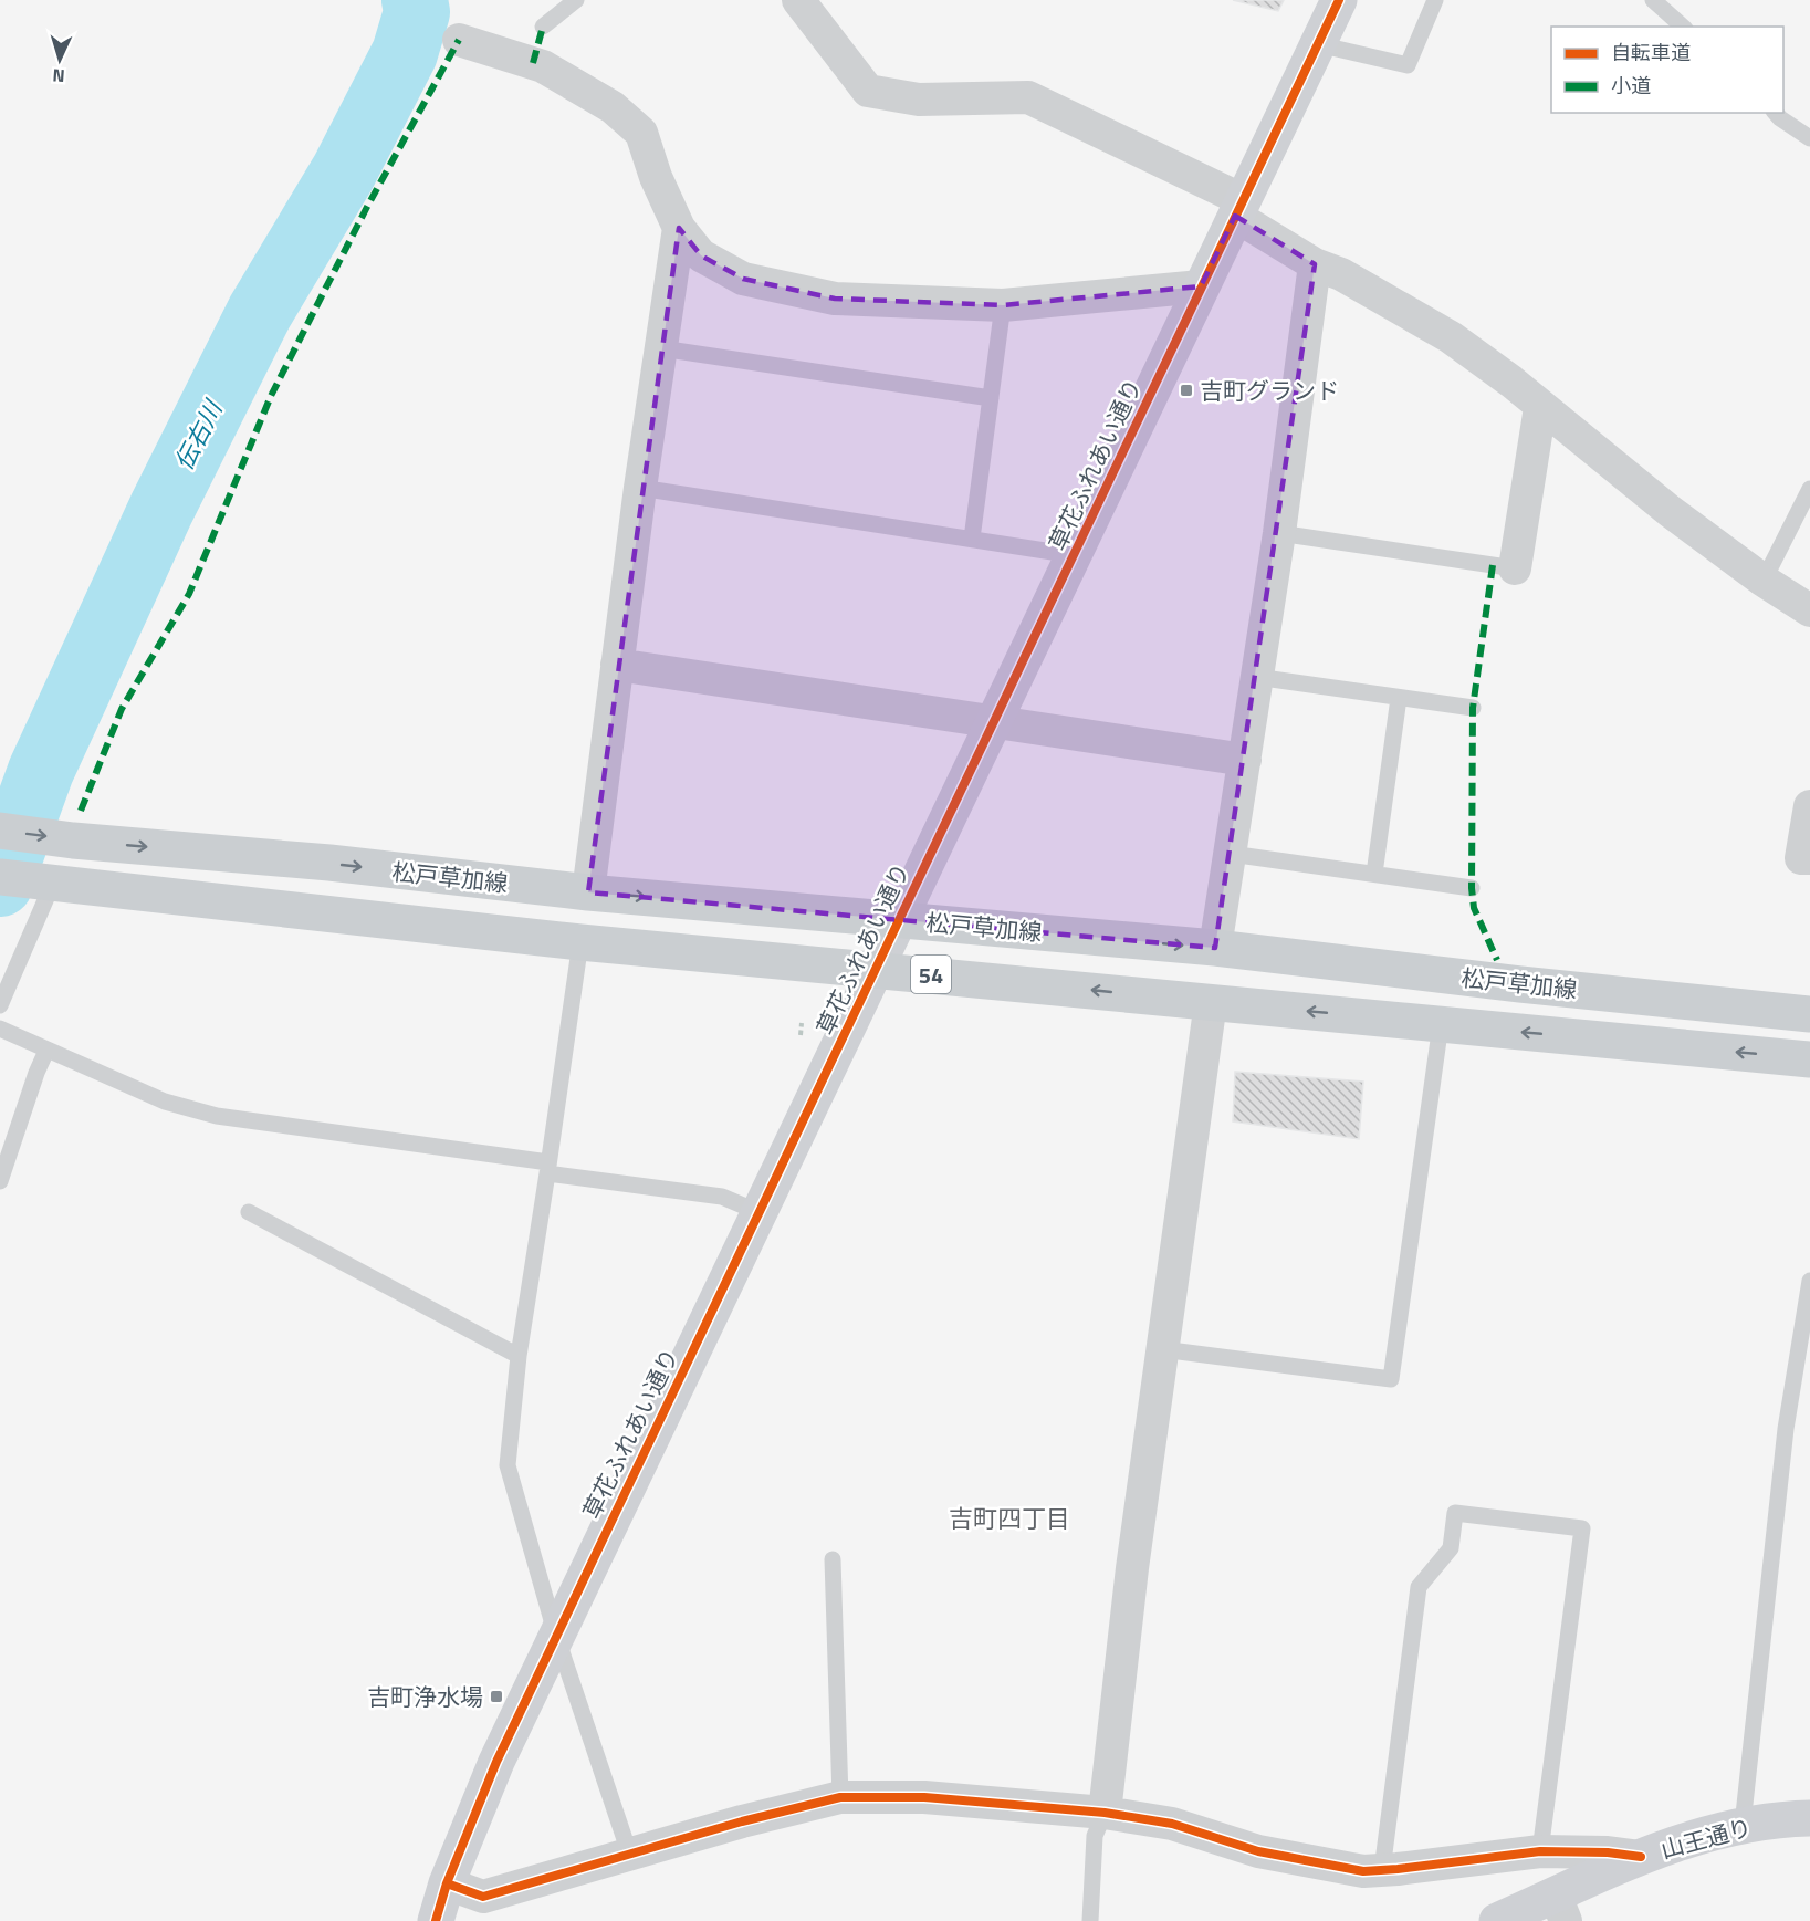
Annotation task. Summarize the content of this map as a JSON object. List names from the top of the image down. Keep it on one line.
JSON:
{"streets":{"main road":["松戸草加線","54"],"street":["草花ふれあい通り","山王通り"]},"crossings":[["草花ふれあい通り","松戸草加線"]],"districts":["吉町四丁目"],"water":["伝右川"],"places":{"transit":["吉町グランド","吉町浄水場"]},"legend":["自転車道","小道"],"north":"bottom"}
